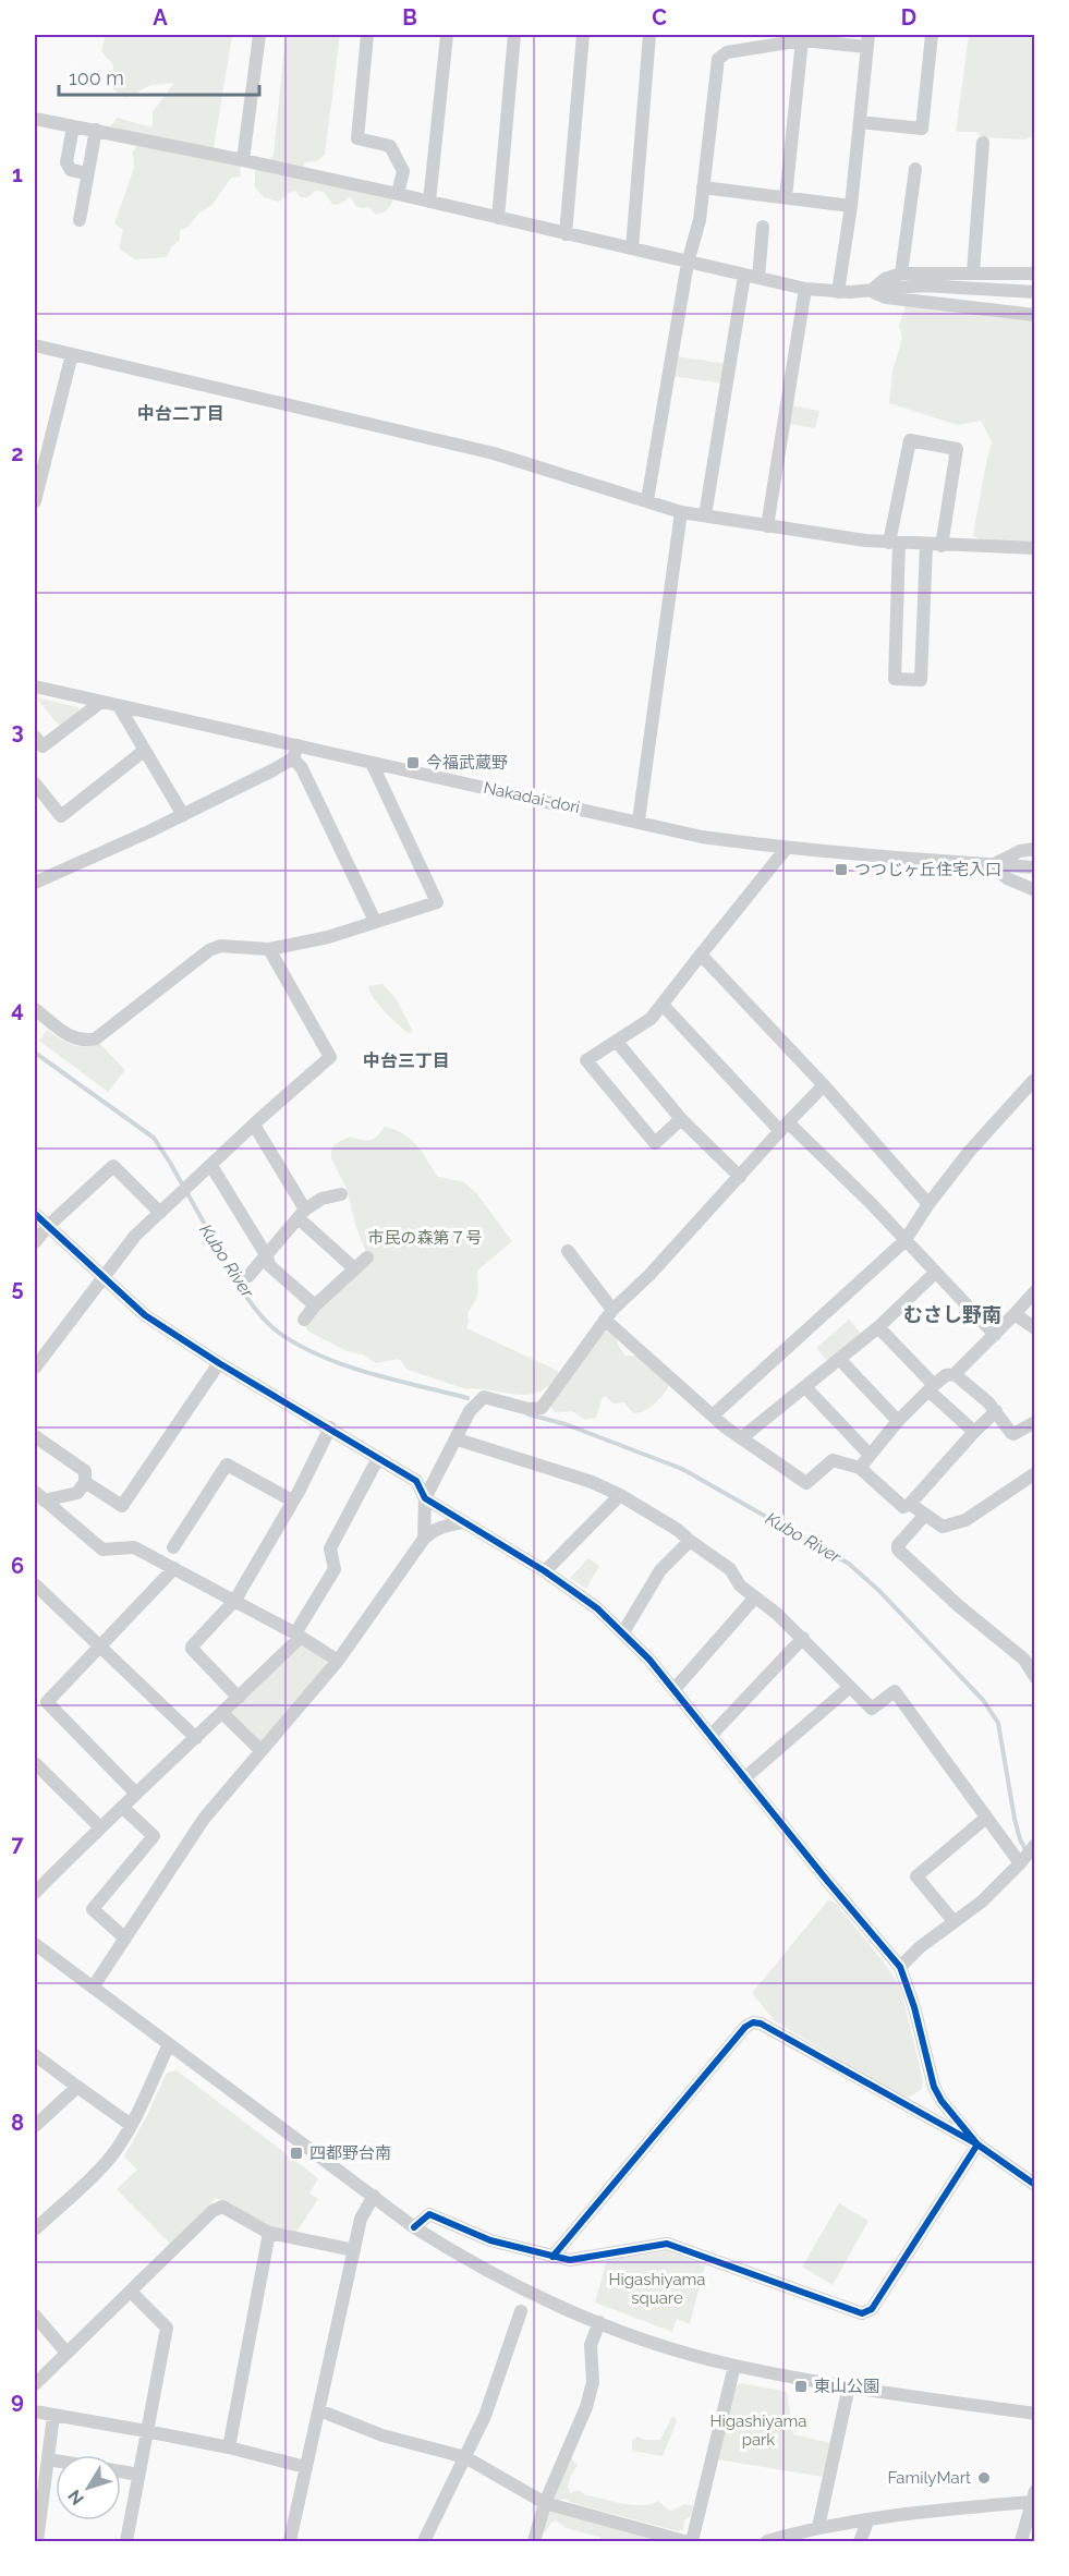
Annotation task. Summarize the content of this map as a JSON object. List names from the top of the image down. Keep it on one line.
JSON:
{"streets":{"street":["Nakadai-dori"]},"districts":["中台二丁目","中台三丁目","むさし野南"],"water":["Kubo River"],"parks":["市民の森第７号","Higashiyama square","Higashiyama park"],"places":{"transit":["今福武蔵野","つつじヶ丘住宅入口","四都野台南","東山公園"],"other":["FamilyMart"]},"scale_bar":"100 m","north":"bottom left","grid":{"columns":["A","B","C","D"],"rows":["1","2","3","4","5","6","7","8","9"]}}
